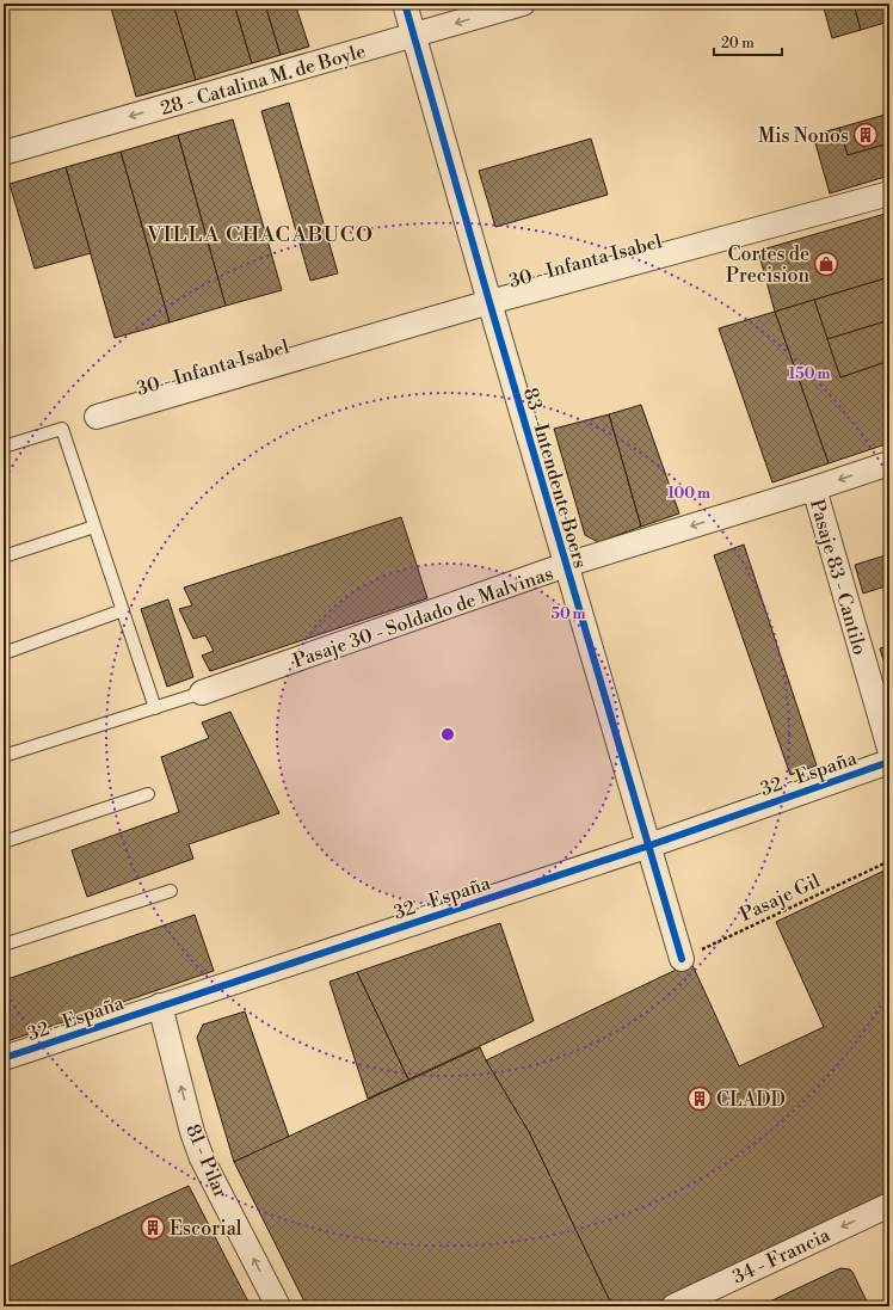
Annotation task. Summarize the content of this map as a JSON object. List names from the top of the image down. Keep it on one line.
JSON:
{"streets":{"street":["28 - Catalina M. de Boyle","30 - Infanta Isabel","83 - Intendente Boers","Pasaje 83 - Cantilo","Pasaje 30 - Soldado de Malvinas","32 - España","81 - Pilar","34 - Francia"],"path":["Pasaje Gil"]},"crossings":[["28 - Catalina M. de Boyle","83 - Intendente Boers"],["30 - Infanta Isabel","83 - Intendente Boers"],["83 - Intendente Boers","Pasaje 30 - Soldado de Malvinas"],["83 - Intendente Boers","32 - España"],["83 - Intendente Boers","Pasaje Gil"],["Pasaje 83 - Cantilo","Pasaje 30 - Soldado de Malvinas"],["32 - España","81 - Pilar"]],"one_way":["28 - Catalina M. de Boyle","Pasaje 30 - Soldado de Malvinas","81 - Pilar","34 - Francia"],"districts":["VILLA CHACABUCO"],"places":{"building":["Mis Nonos","CLADD","Escorial"],"shop":["Cortes de Precision"]},"scale_bar":"20 m","rings":["150 m","100 m","50 m"]}
